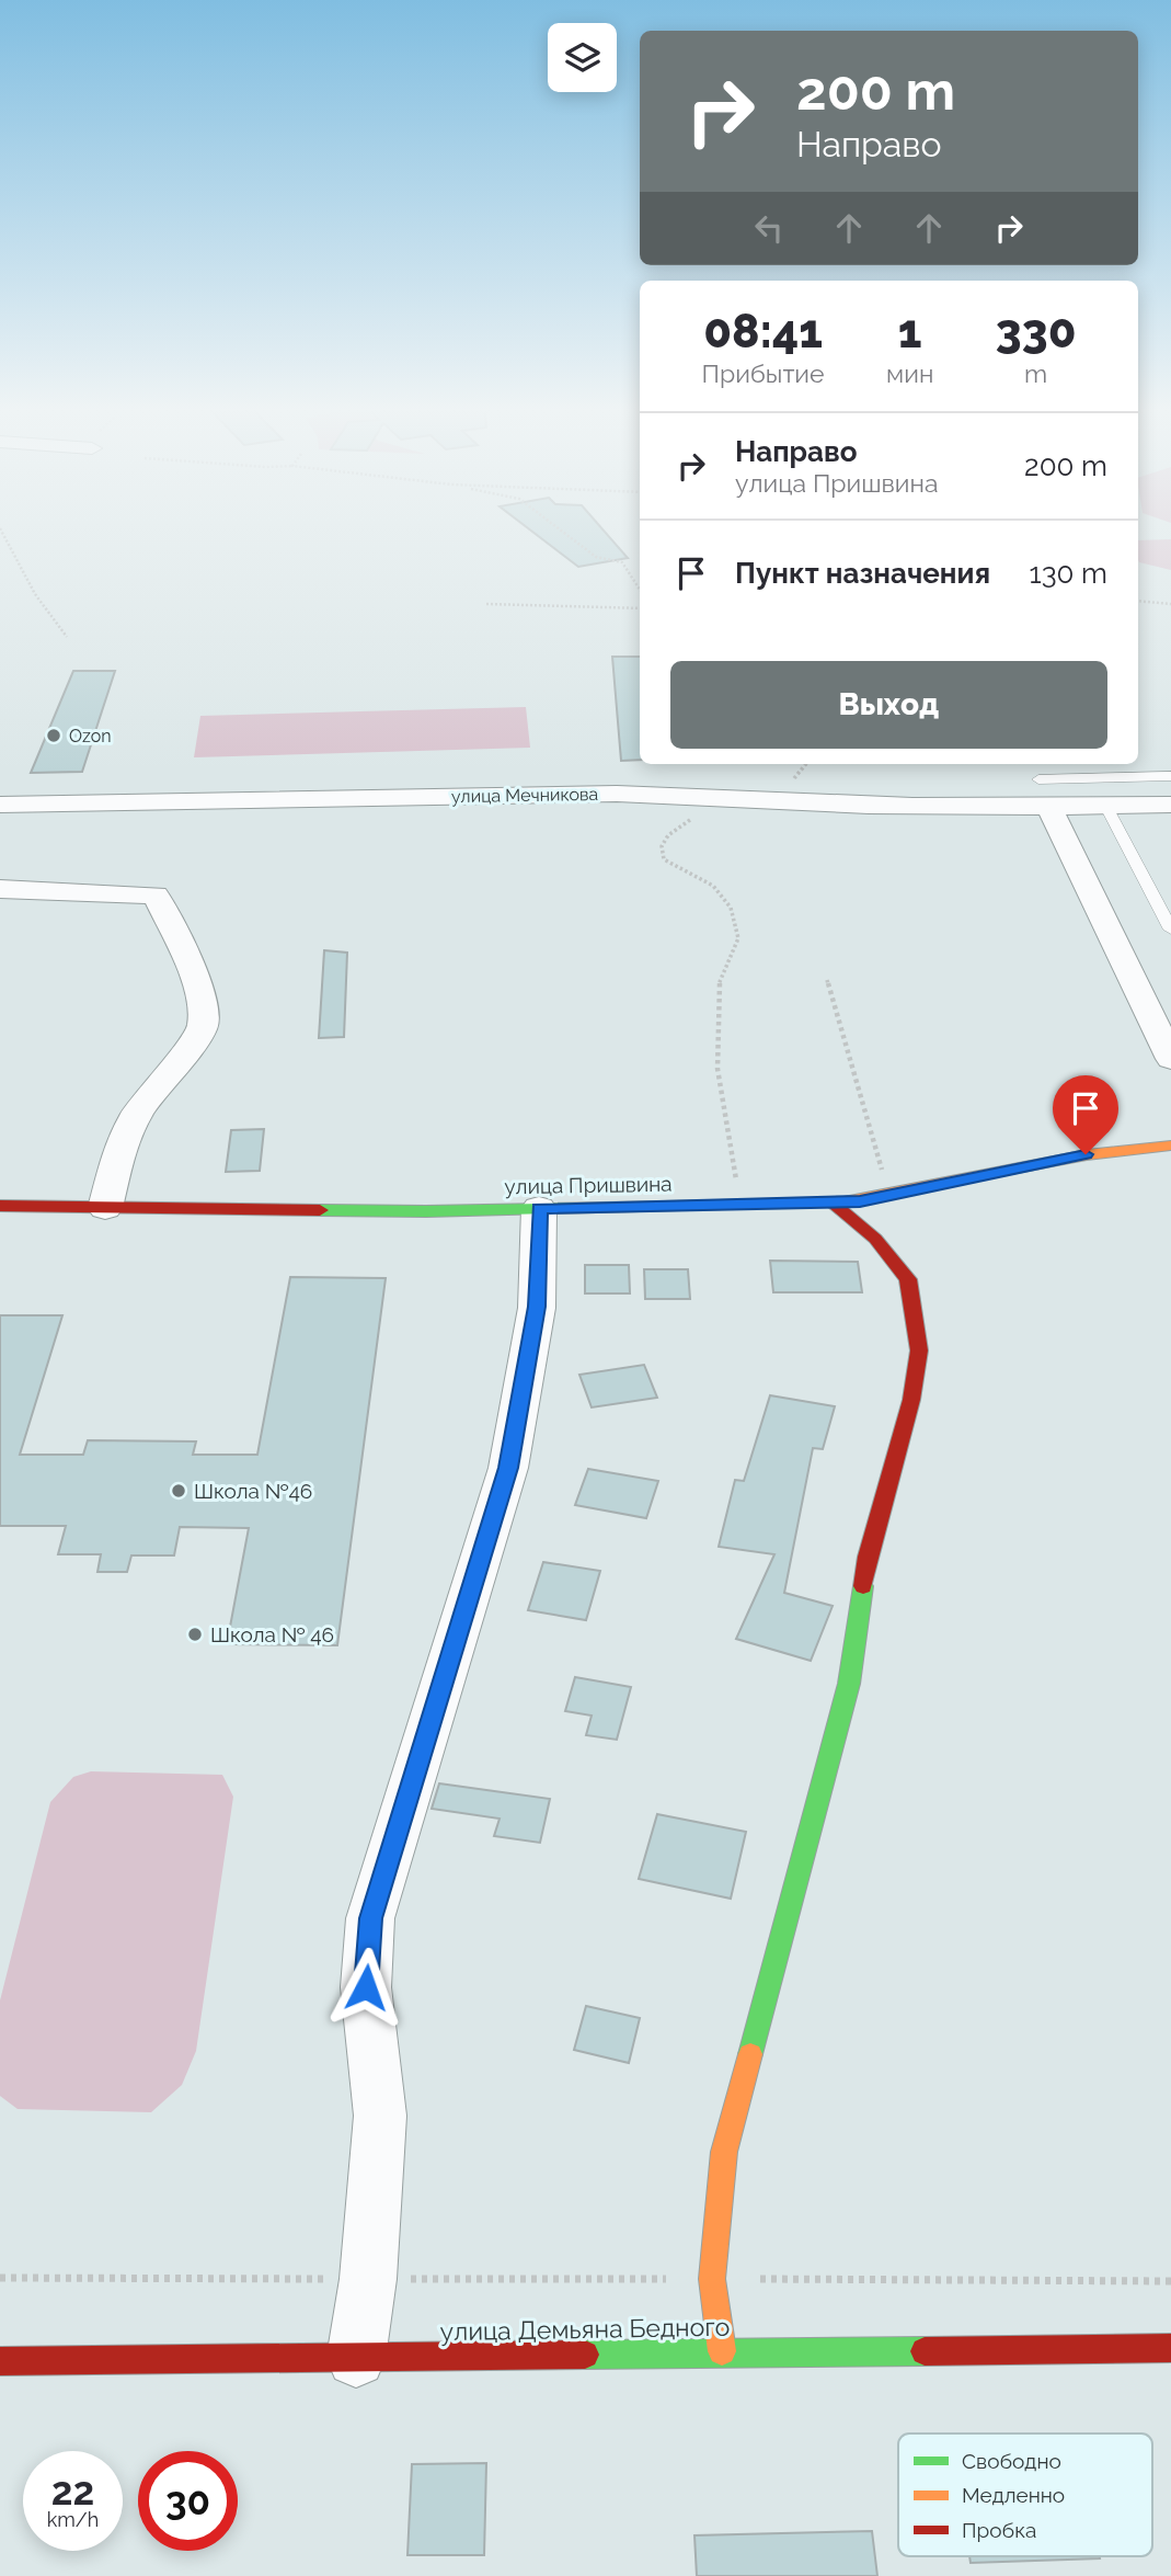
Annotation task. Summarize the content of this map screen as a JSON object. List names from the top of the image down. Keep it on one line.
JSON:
{"streets":{"street":["улица Мечникова","улица Пришвина","улица Демьяна Бедного"]},"places":["Ozon","Школа №46","Школа № 46"],"legend":["Свободно","Медленно","Пробка"],"page":{"turn":["200 m","Направо"],"eta":["08:41","Прибытие","1","мин","330","m"],"list":[{"name":"Направо","note":"улица Пришвина","value":"200 m"},{"name":"Пункт назначения","value":"130 m"}],"buttons":"Выход","speed":"22 km/h","limit":"30"}}
